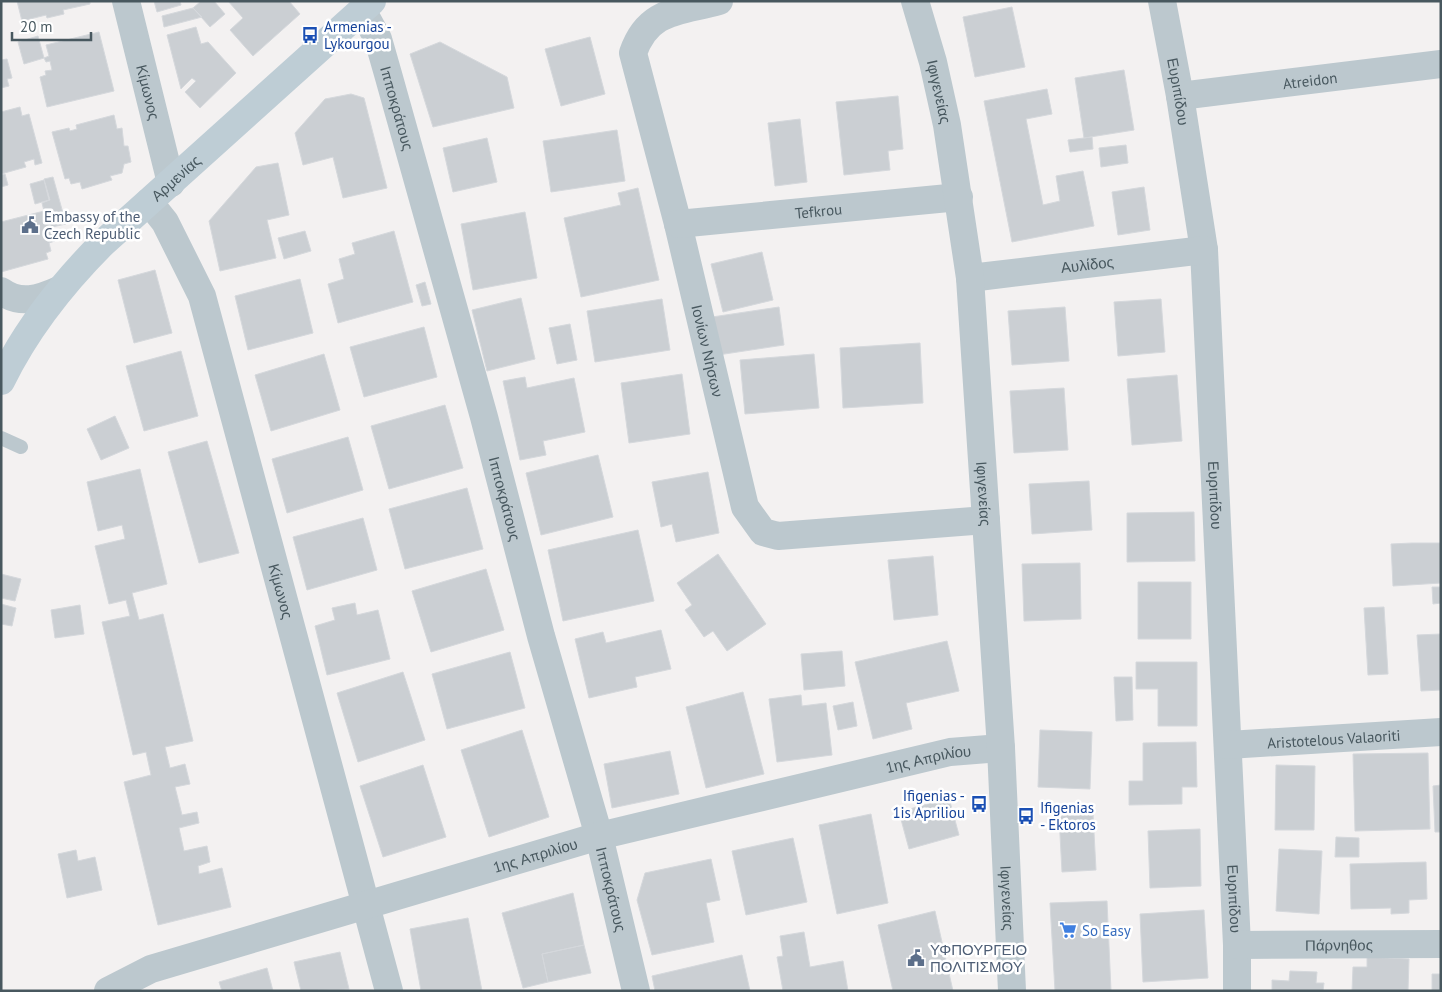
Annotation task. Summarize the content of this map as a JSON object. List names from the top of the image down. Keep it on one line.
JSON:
{"streets":{"main road":["Αρμενίας"],"street":["Atreidon","Ιφιγενείας","Κίμωνος","Ευριπίδου","Ιπποκράτους","Tefkrou","Αυλίδος","Ιονίων Νήσων","Aristotelous Valaoriti","1ης Απριλίου","Πάρνηθος"]},"crossings":[["Atreidon","Ευριπίδου"],["Ιφιγενείας","Tefkrou"],["Ιφιγενείας","Αυλίδος"],["Ιφιγενείας","Ιονίων Νήσων"],["Ιφιγενείας","1ης Απριλίου"],["Κίμωνος","Αρμενίας"],["Κίμωνος","1ης Απριλίου"],["Ευριπίδου","Αυλίδος"],["Ευριπίδου","Aristotelous Valaoriti"],["Ευριπίδου","Πάρνηθος"],["Ιπποκράτους","Αρμενίας"],["Ιπποκράτους","1ης Απριλίου"],["Tefkrou","Ιονίων Νήσων"]],"places":{"bus stop":["Armenias - Lykourgou","Ifigenias - 1is Apriliou","Ifigenias - Ektoros"],"public building":["Embassy of the Czech Republic","ΥΦΠΟΥΡΓΕΙΟ ΠΟΛΙΤΙΣΜΟΥ"],"supermarket":["So Easy"]},"scale_bar":"20 m"}
